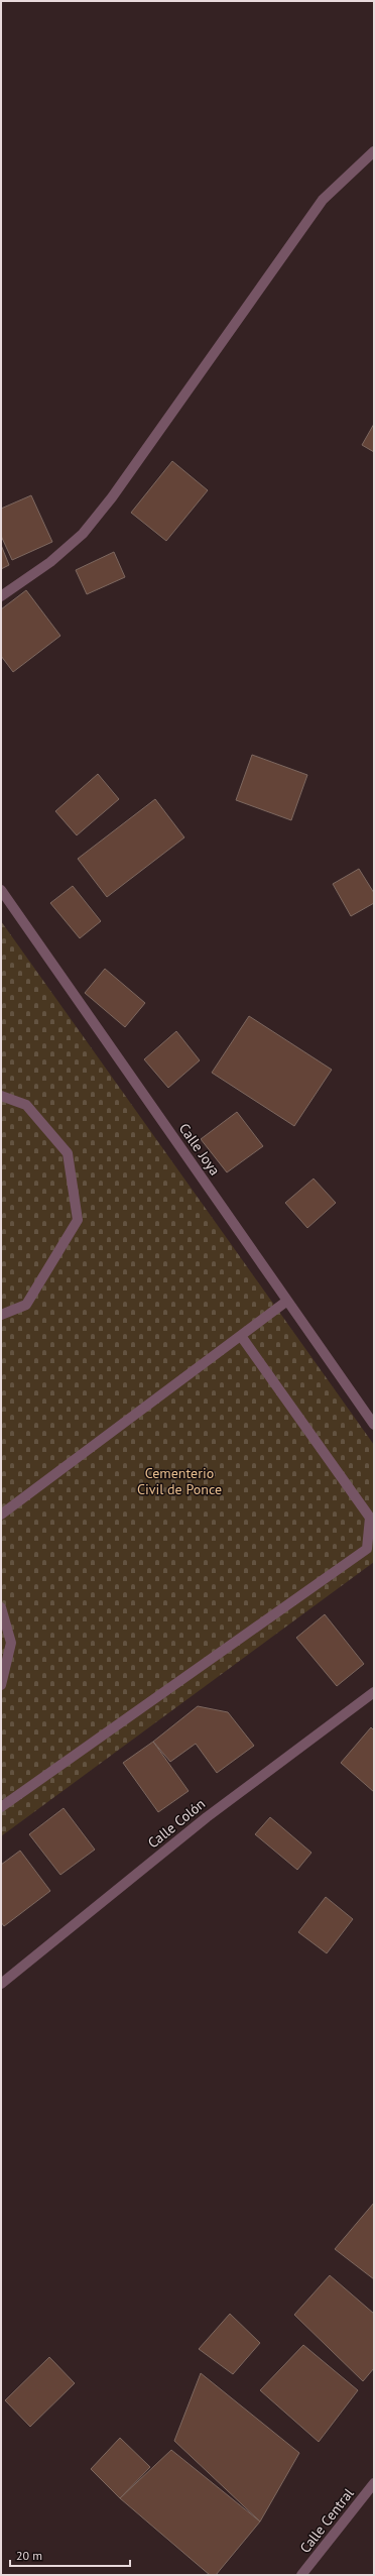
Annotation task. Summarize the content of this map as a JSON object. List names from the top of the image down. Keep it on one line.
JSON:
{"streets":{"street":["Calle Joya","Calle Colón","Calle Central"]},"parks":["Cementerio Civil de Ponce"],"scale_bar":"20 m"}
